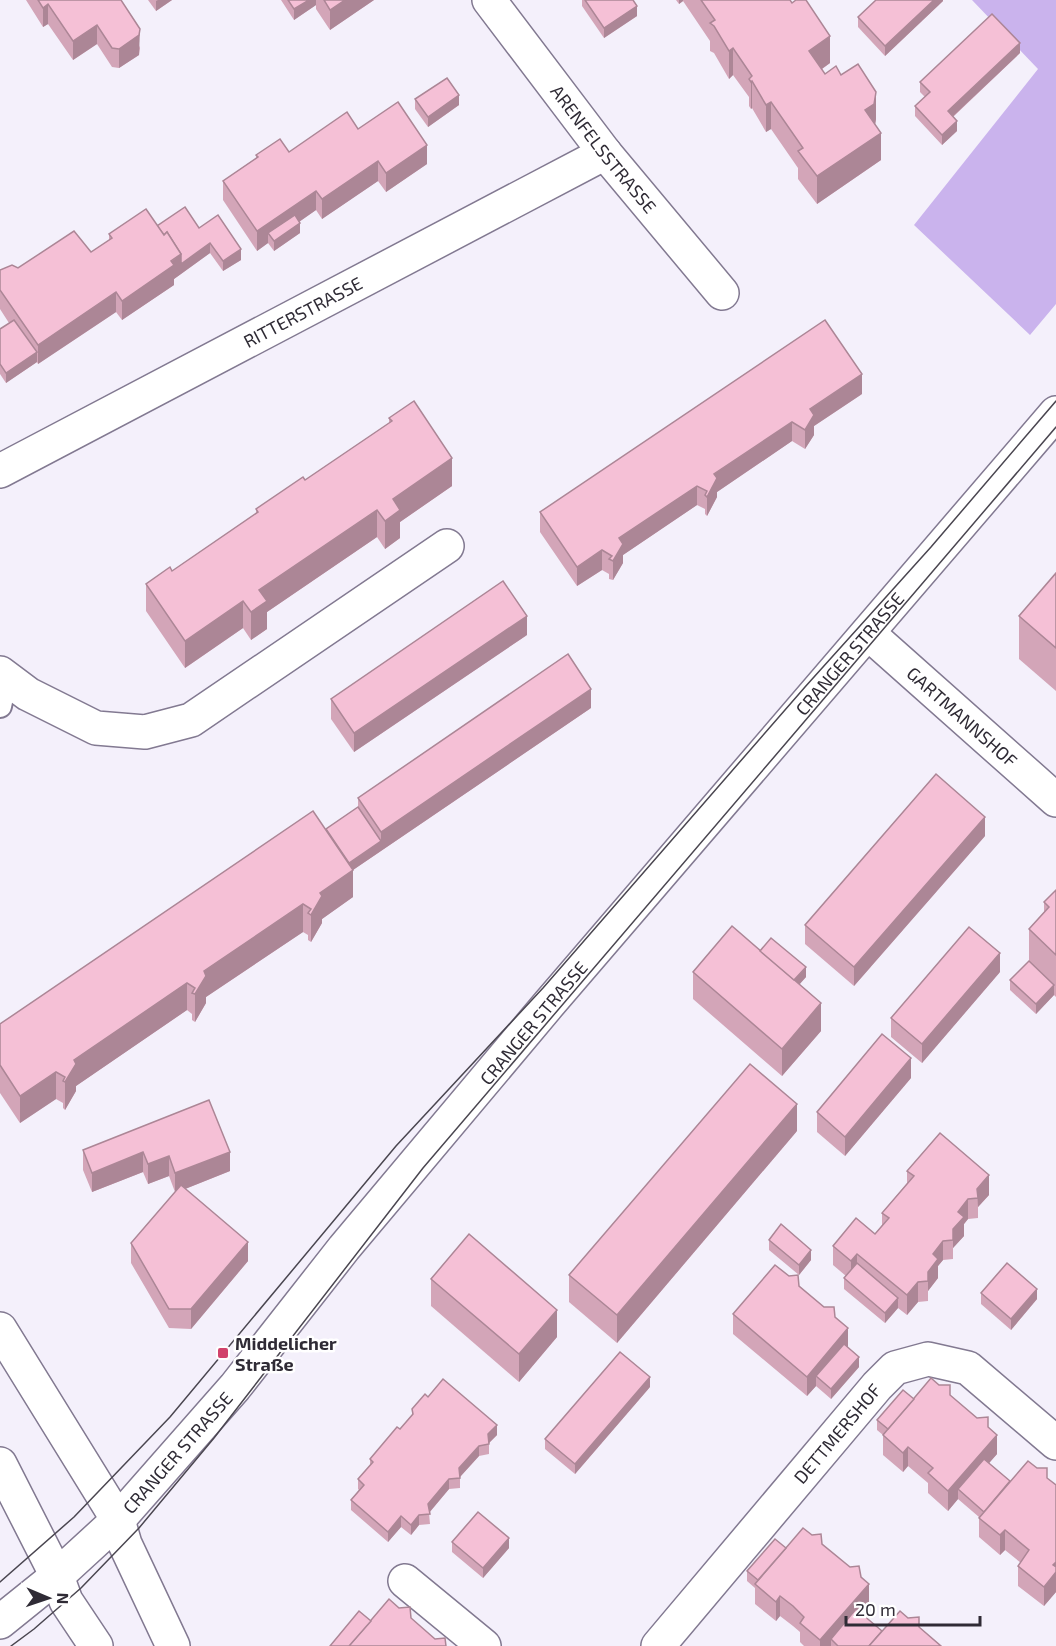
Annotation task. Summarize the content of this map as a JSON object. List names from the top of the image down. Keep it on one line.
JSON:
{"streets":{"street":["ARENFELSSTRASSE","RITTERSTRASSE","CRANGER STRASSE","GARTMANNSHOF","DETTMERSHOF"]},"crossings":[["ARENFELSSTRASSE","RITTERSTRASSE"],["CRANGER STRASSE","GARTMANNSHOF"]],"places":{"transit":["Middelicher Straße"]},"scale_bar":"20 m","north":"right"}
